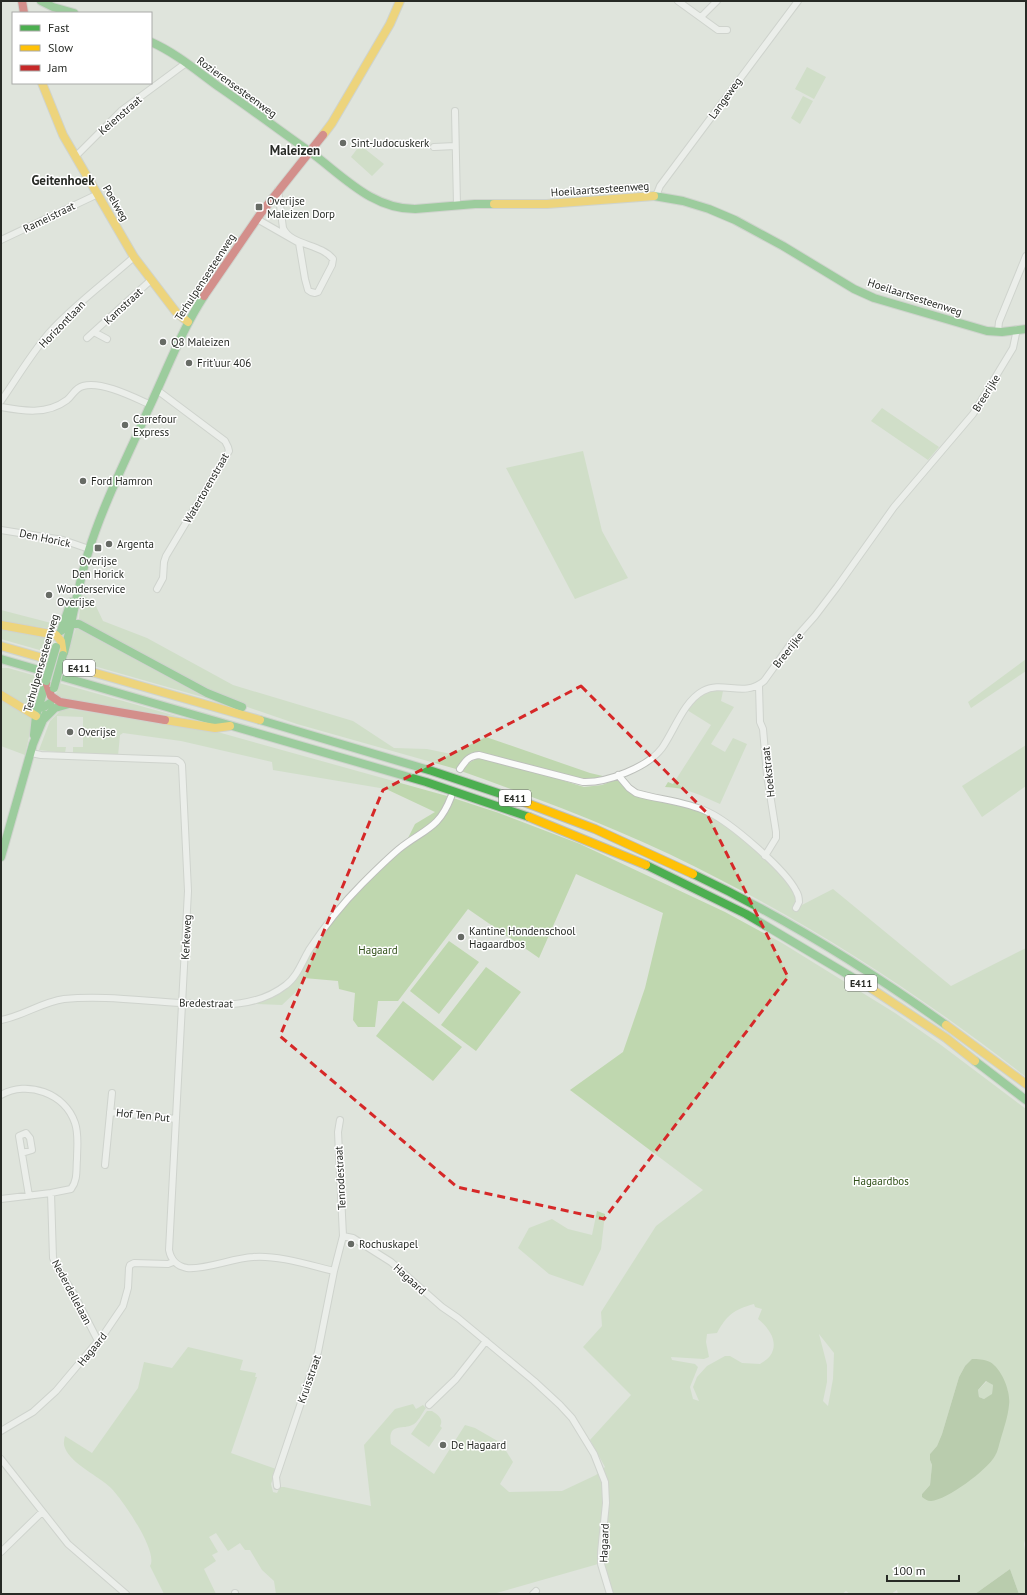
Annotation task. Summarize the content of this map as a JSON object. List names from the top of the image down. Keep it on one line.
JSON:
{"streets":{"main road":["Rozierensesteenweg","Hoeilaartsesteenweg","Poelweg","Terhulpensesteenweg","E411"],"street":["Langeweg","Keienstraat","Rameistraat","Kamstraat","Horizontlaan","Breerijke","Watertorenstraat","Den Horick","Hoekstraat","Kerkeweg","Bredestraat","Hof Ten Put","Tenrodestraat","Hagaard","Nederdellelaan","Kruisstraat"]},"crossings":[["Rozierensesteenweg","Keienstraat"],["Rozierensesteenweg","Hoeilaartsesteenweg"],["Rozierensesteenweg","Terhulpensesteenweg"],["Langeweg","Hoeilaartsesteenweg"],["Keienstraat","Poelweg"],["Hoeilaartsesteenweg","Terhulpensesteenweg"],["Hoeilaartsesteenweg","Breerijke"],["Poelweg","Rameistraat"],["Poelweg","Terhulpensesteenweg"],["Poelweg","Kamstraat"],["Poelweg","Horizontlaan"],["Terhulpensesteenweg","Watertorenstraat"],["Terhulpensesteenweg","Den Horick"],["Terhulpensesteenweg","Kerkeweg"],["Breerijke","Hoekstraat"],["Kerkeweg","Bredestraat"],["Kerkeweg","Hof Ten Put"],["Kerkeweg","Hagaard"],["Tenrodestraat","Hagaard"],["Hagaard","Nederdellelaan"],["Hagaard","Kruisstraat"]],"districts":["Maleizen","Geitenhoek"],"parks":["Hagaard","Hagaardbos"],"places":{"other":["Sint-Judocuskerk","Q8 Maleizen","Frit'uur 406","Carrefour Express","Ford Hamron","Argenta","Wonderservice Overijse","Overijse","Kantine Hondenschool Hagaardbos","Rochuskapel","De Hagaard"],"transit":["Overijse Maleizen Dorp","Overijse Den Horick"]},"legend":["Fast","Slow","Jam"],"scale_bar":"100 m"}
